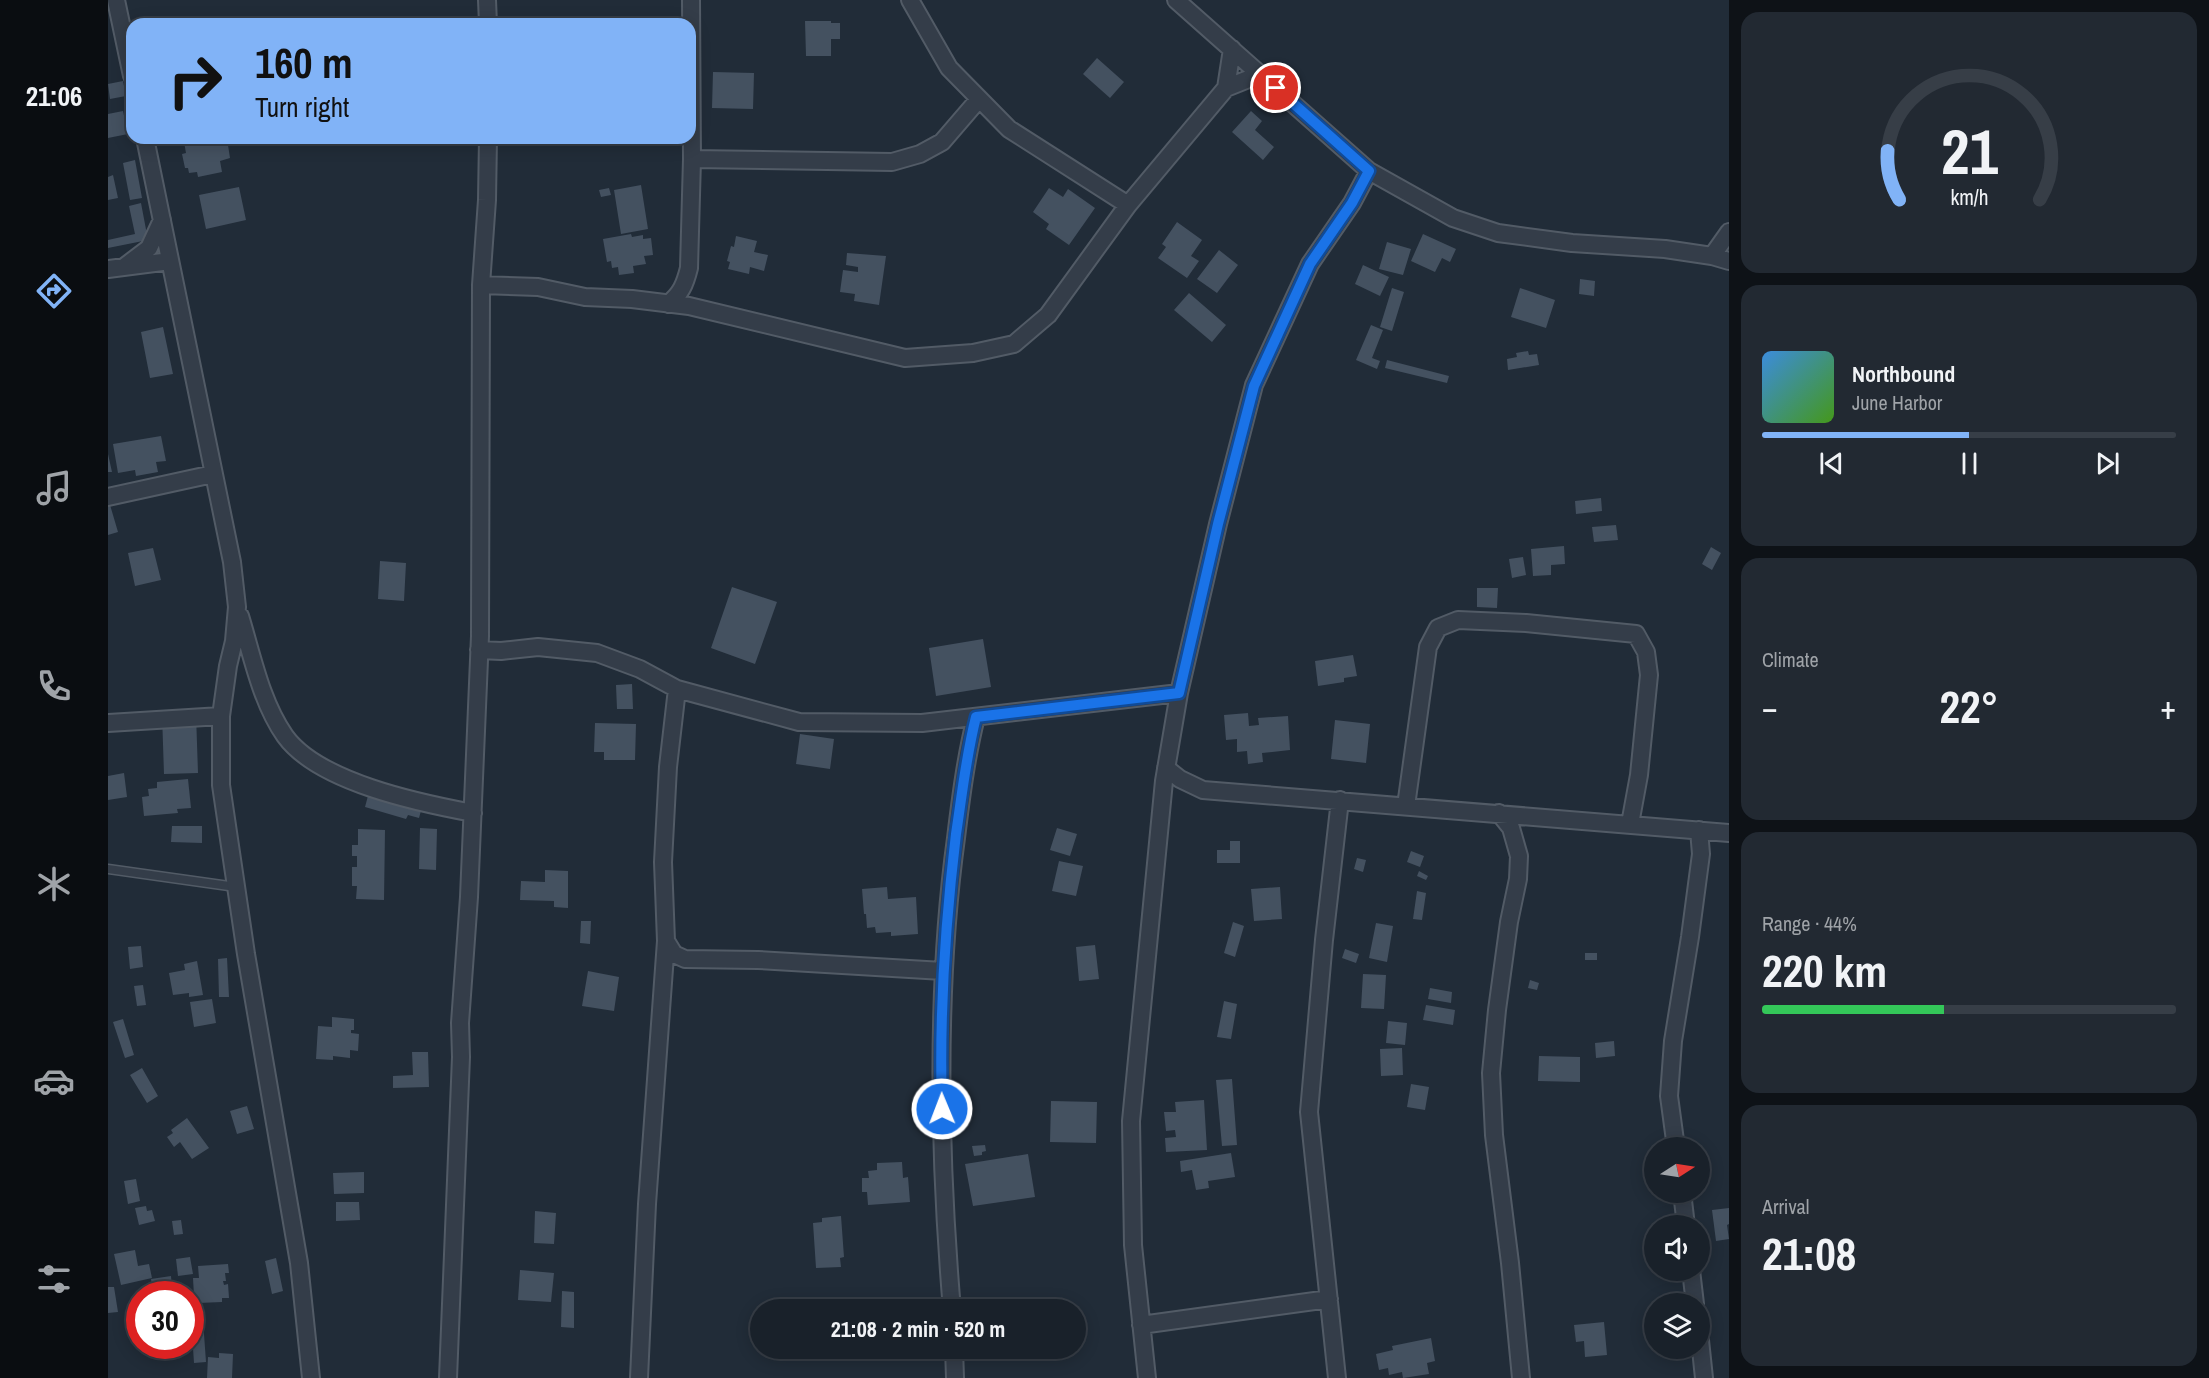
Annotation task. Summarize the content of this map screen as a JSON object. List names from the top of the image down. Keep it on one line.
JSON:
{"north":"right","page":{"tabs":"21:06","turn":["160 m","Turn right"],"song":["Northbound","June Harbor"],"tile":["Climate",["Range · 44%","220 km"],["Arrival","21:08"]],"heat":["−","22°","+"],"limit":"30","trip":"21:08 · 2 min · 520 m","gauge":["21","km/h"]}}
